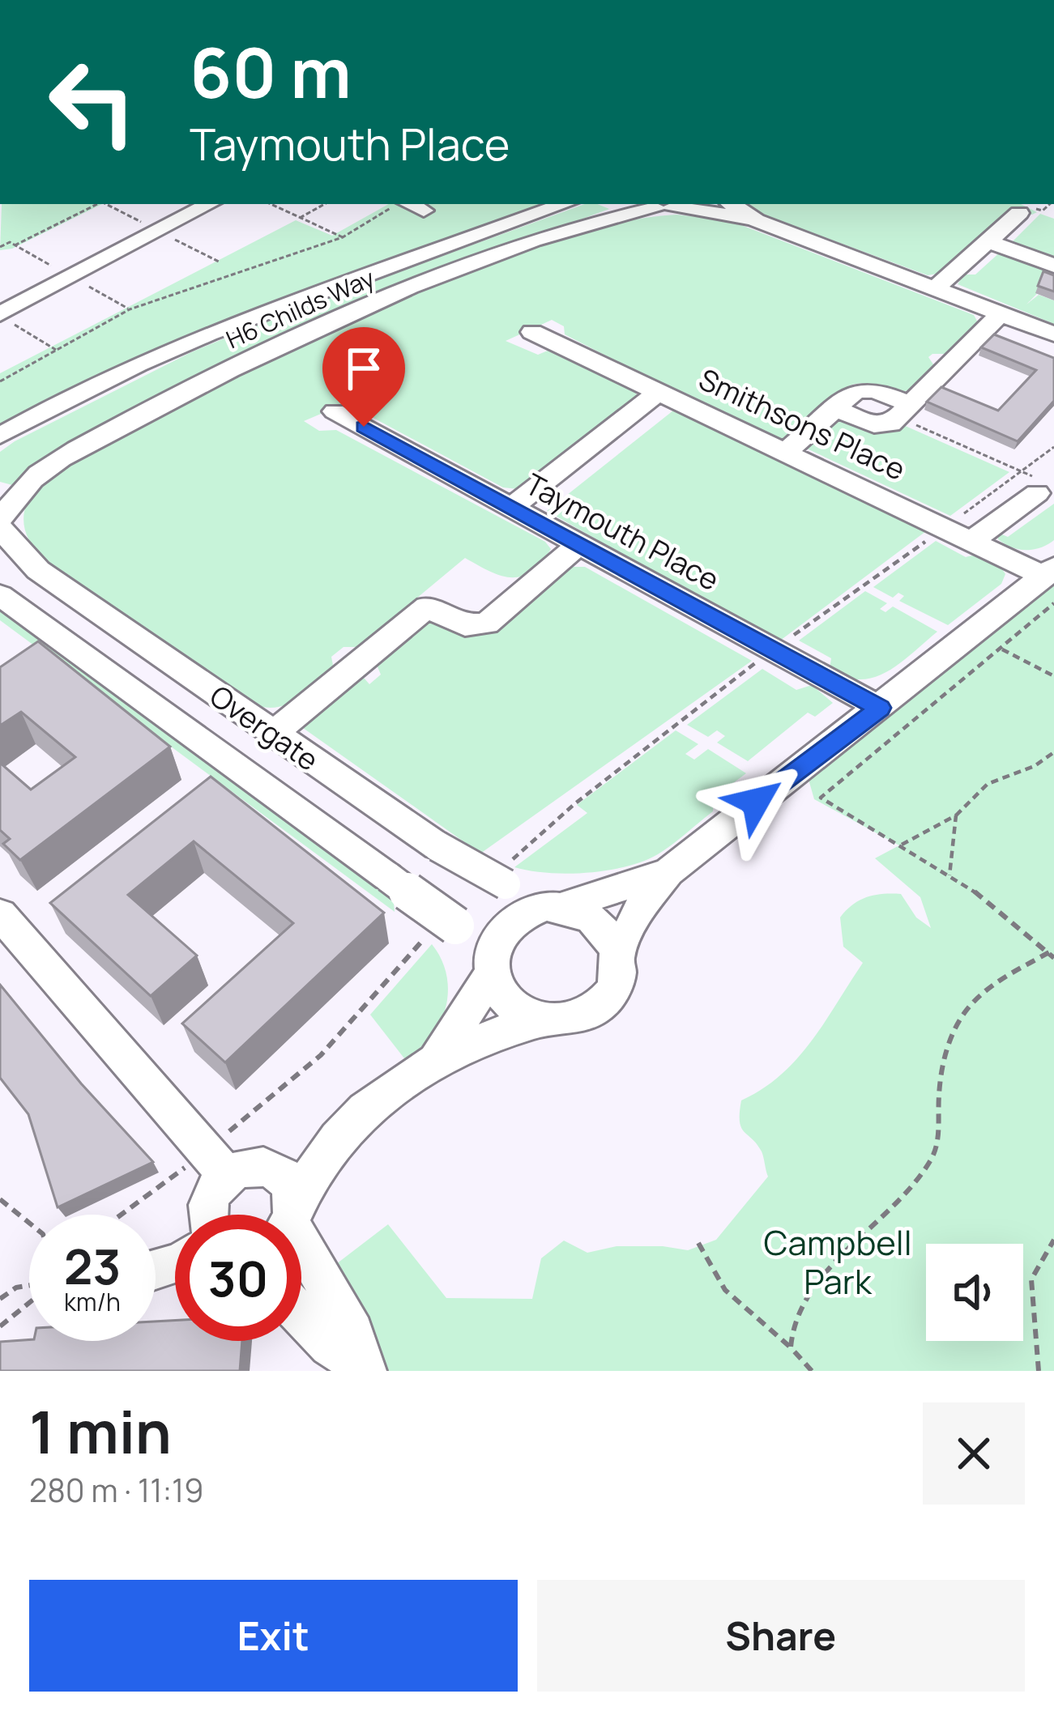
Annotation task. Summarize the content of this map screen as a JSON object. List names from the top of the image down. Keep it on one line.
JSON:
{"streets":{"street":["H6 Childs Way","Smithsons Place","Taymouth Place","Overgate"]},"crossings":[["H6 Childs Way","Overgate"]],"parks":["Campbell Park"],"page":{"turn":["60 m","Taymouth Place"],"speed":"23 km/h","limit":"30","heading":["1 min","280 m · 11:19"],"buttons":["Exit","Share"]}}
